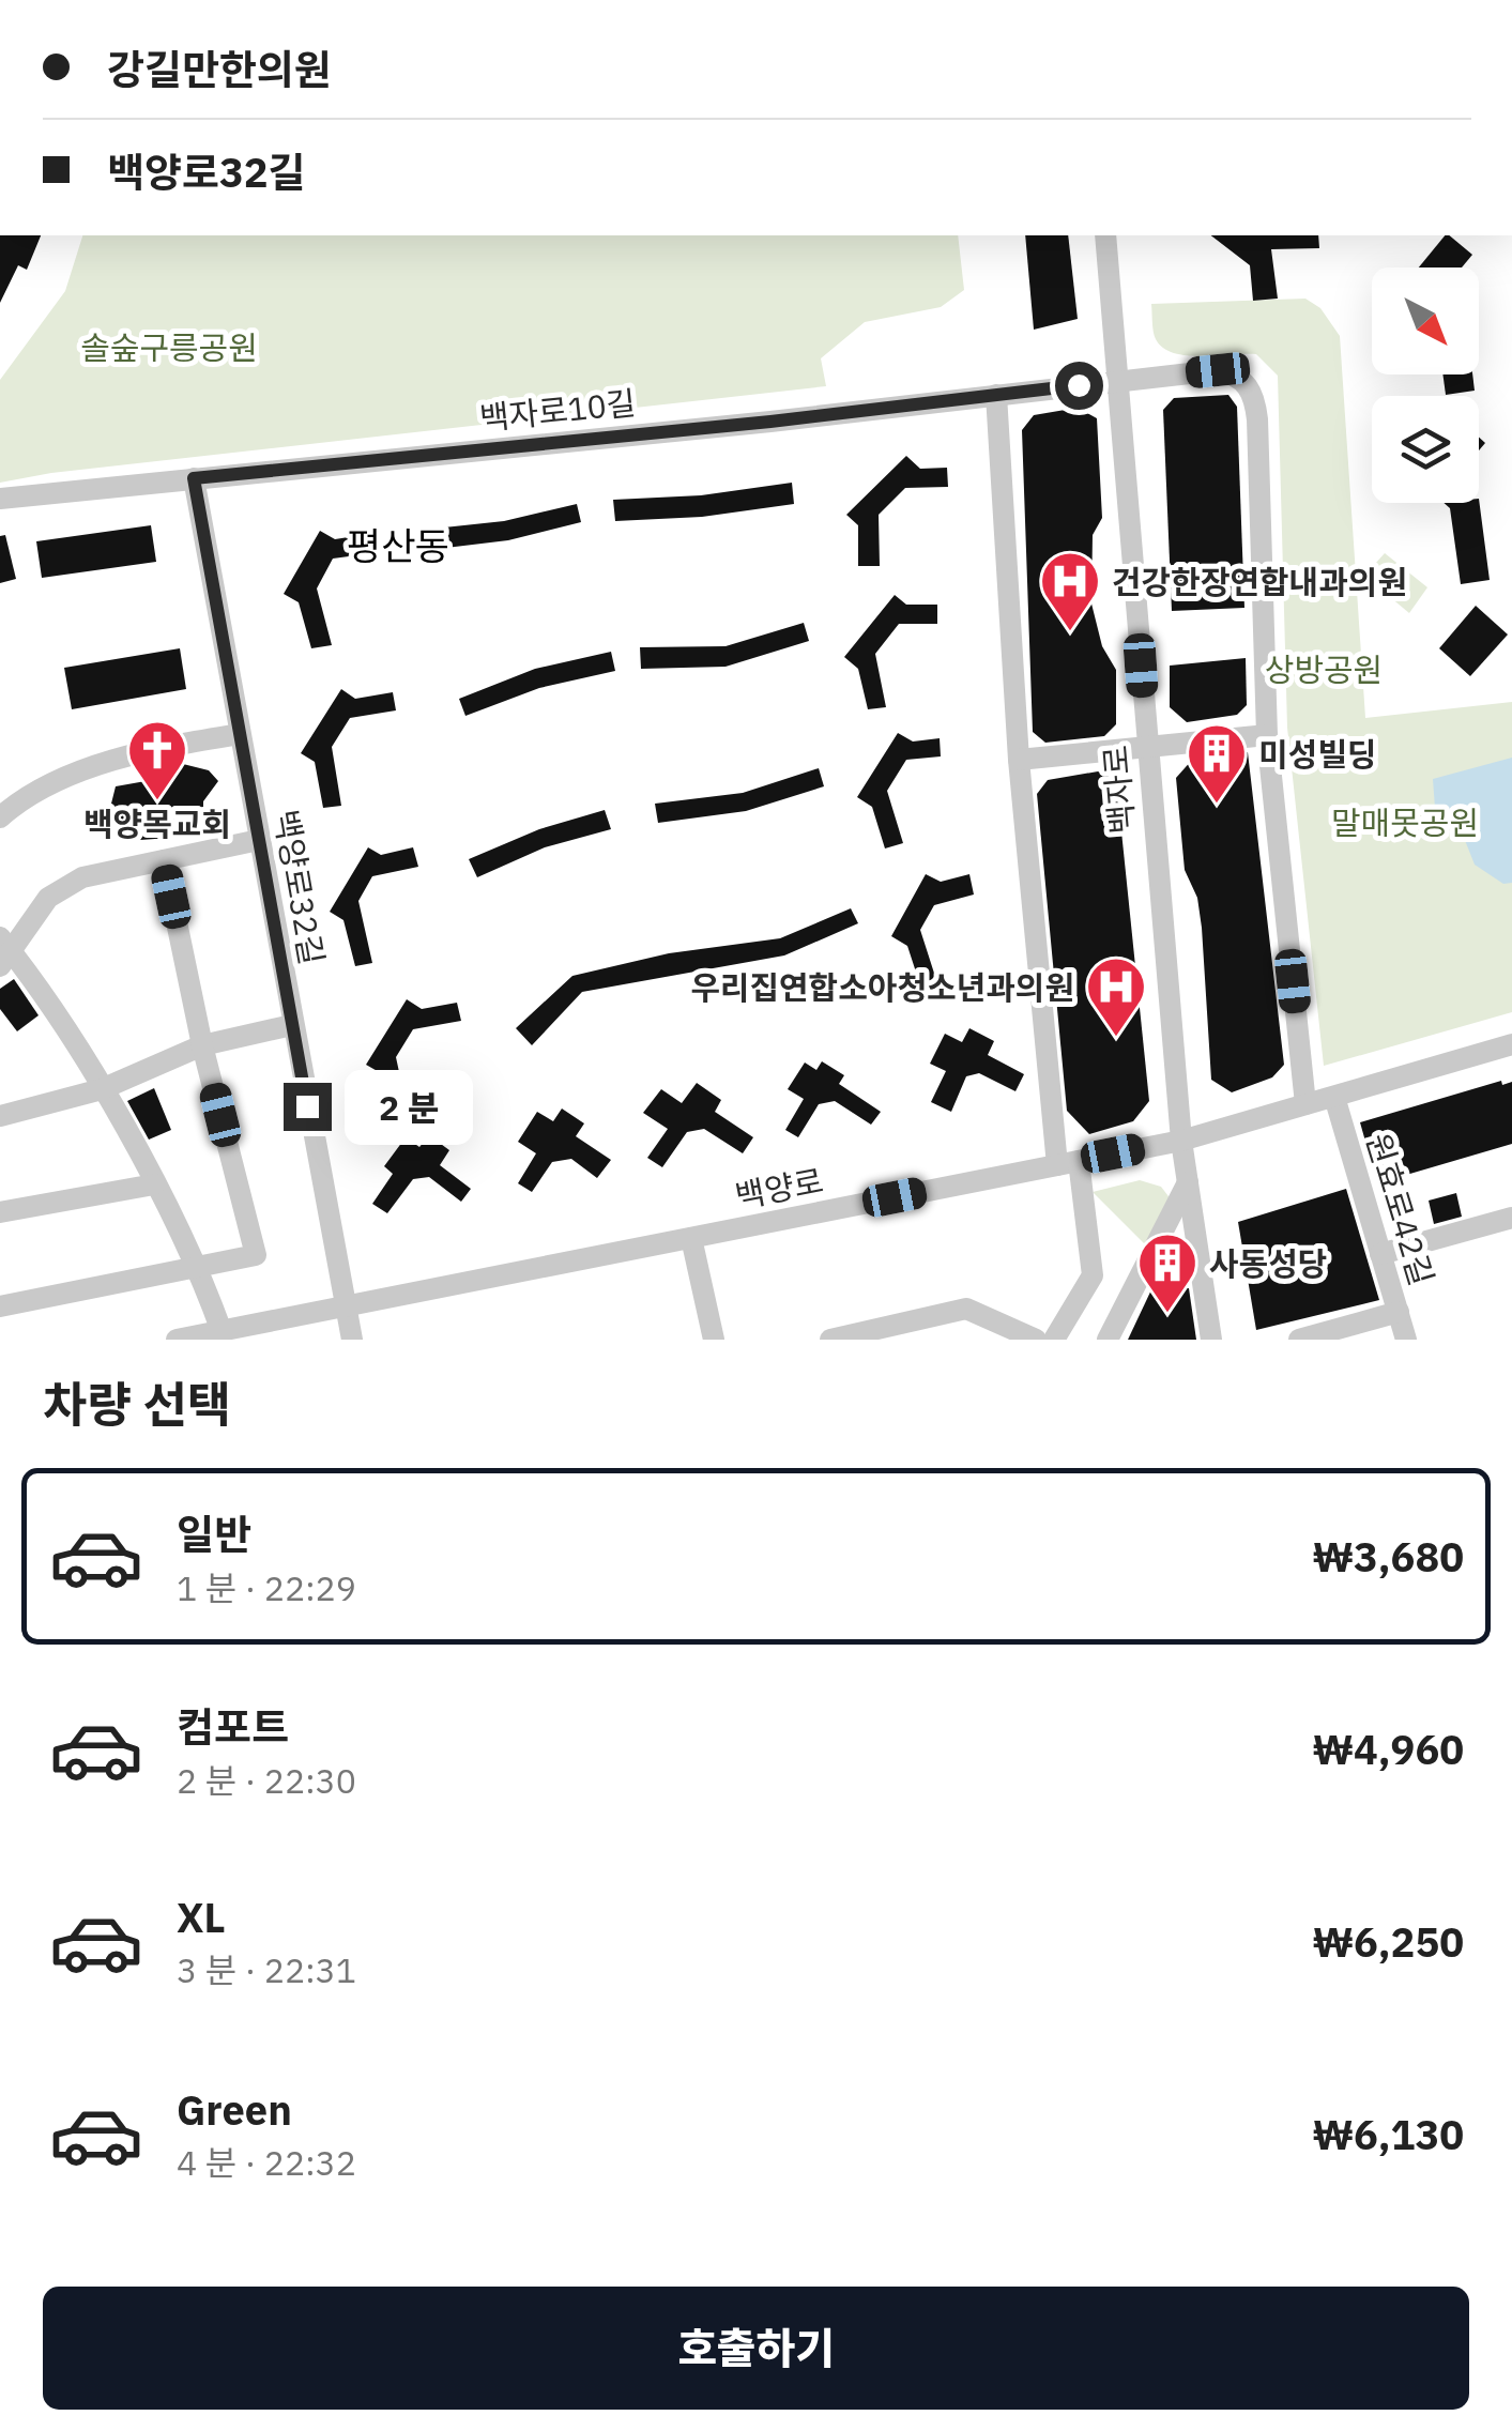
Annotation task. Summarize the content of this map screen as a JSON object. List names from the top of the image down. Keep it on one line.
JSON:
{"streets":{"street":["백자로10길","백자로","백양로32길","백양로","원효로42길"]},"crossings":[["백자로10길","백자로"],["백자로10길","백양로32길"],["백자로","백양로"],["백양로32길","백양로"],["백양로","원효로42길"]],"districts":["평산동"],"parks":["솔숲구릉공원","상방공원","말매못공원"],"places":{"hospital":["건강한장연합내과의원","우리집연합소아청소년과의원"],"church":["백양목교회"],"building":["미성빌딩","사동성당"]},"north":"bottom right","page":{"banner":["강길만한의원","백양로32길"],"bubble":"2 분","heading":"차량 선택","list":[{"name":"일반","note":"1 분 · 22:29","value":"₩3,680"},{"name":"컴포트","note":"2 분 · 22:30","value":"₩4,960"},{"name":"XL","note":"3 분 · 22:31","value":"₩6,250"},{"name":"Green","note":"4 분 · 22:32","value":"₩6,130"}],"buttons":"호출하기"}}
